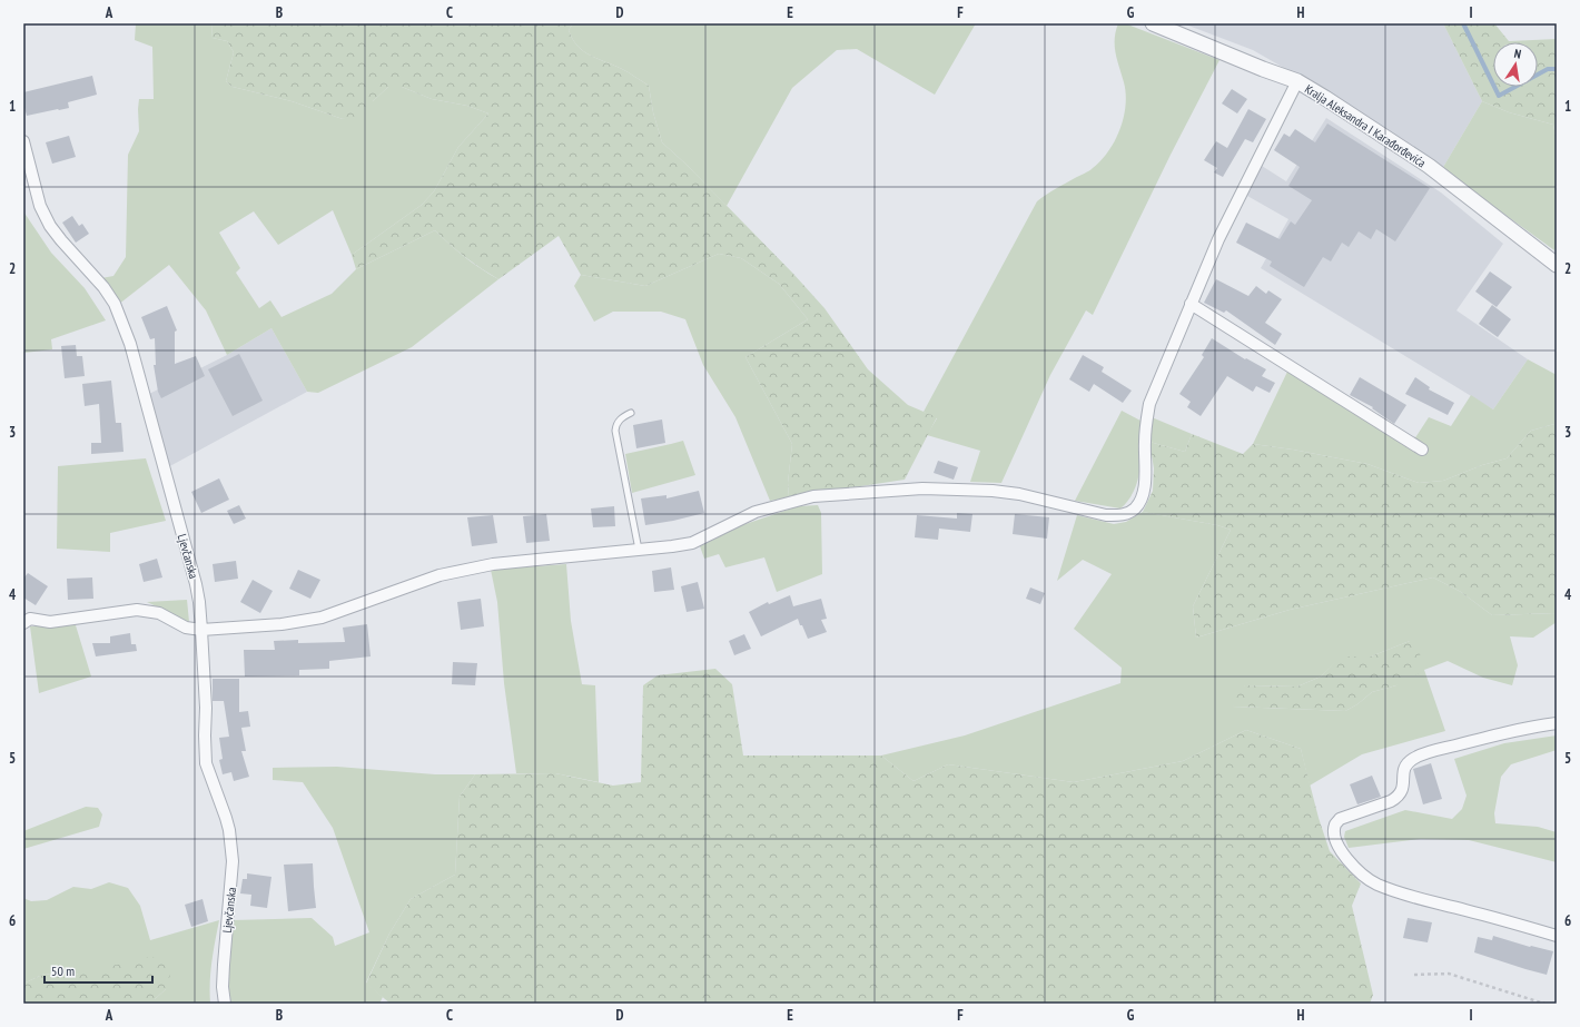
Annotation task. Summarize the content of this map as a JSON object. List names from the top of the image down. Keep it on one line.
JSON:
{"streets":{"street":["Kralja Aleksandra I Karađorđevića","Ljevčanska"]},"scale_bar":"50 m","north":"top","grid":{"columns":["A","B","C","D","E","F","G","H","I"],"rows":["1","2","3","4","5","6"]}}
